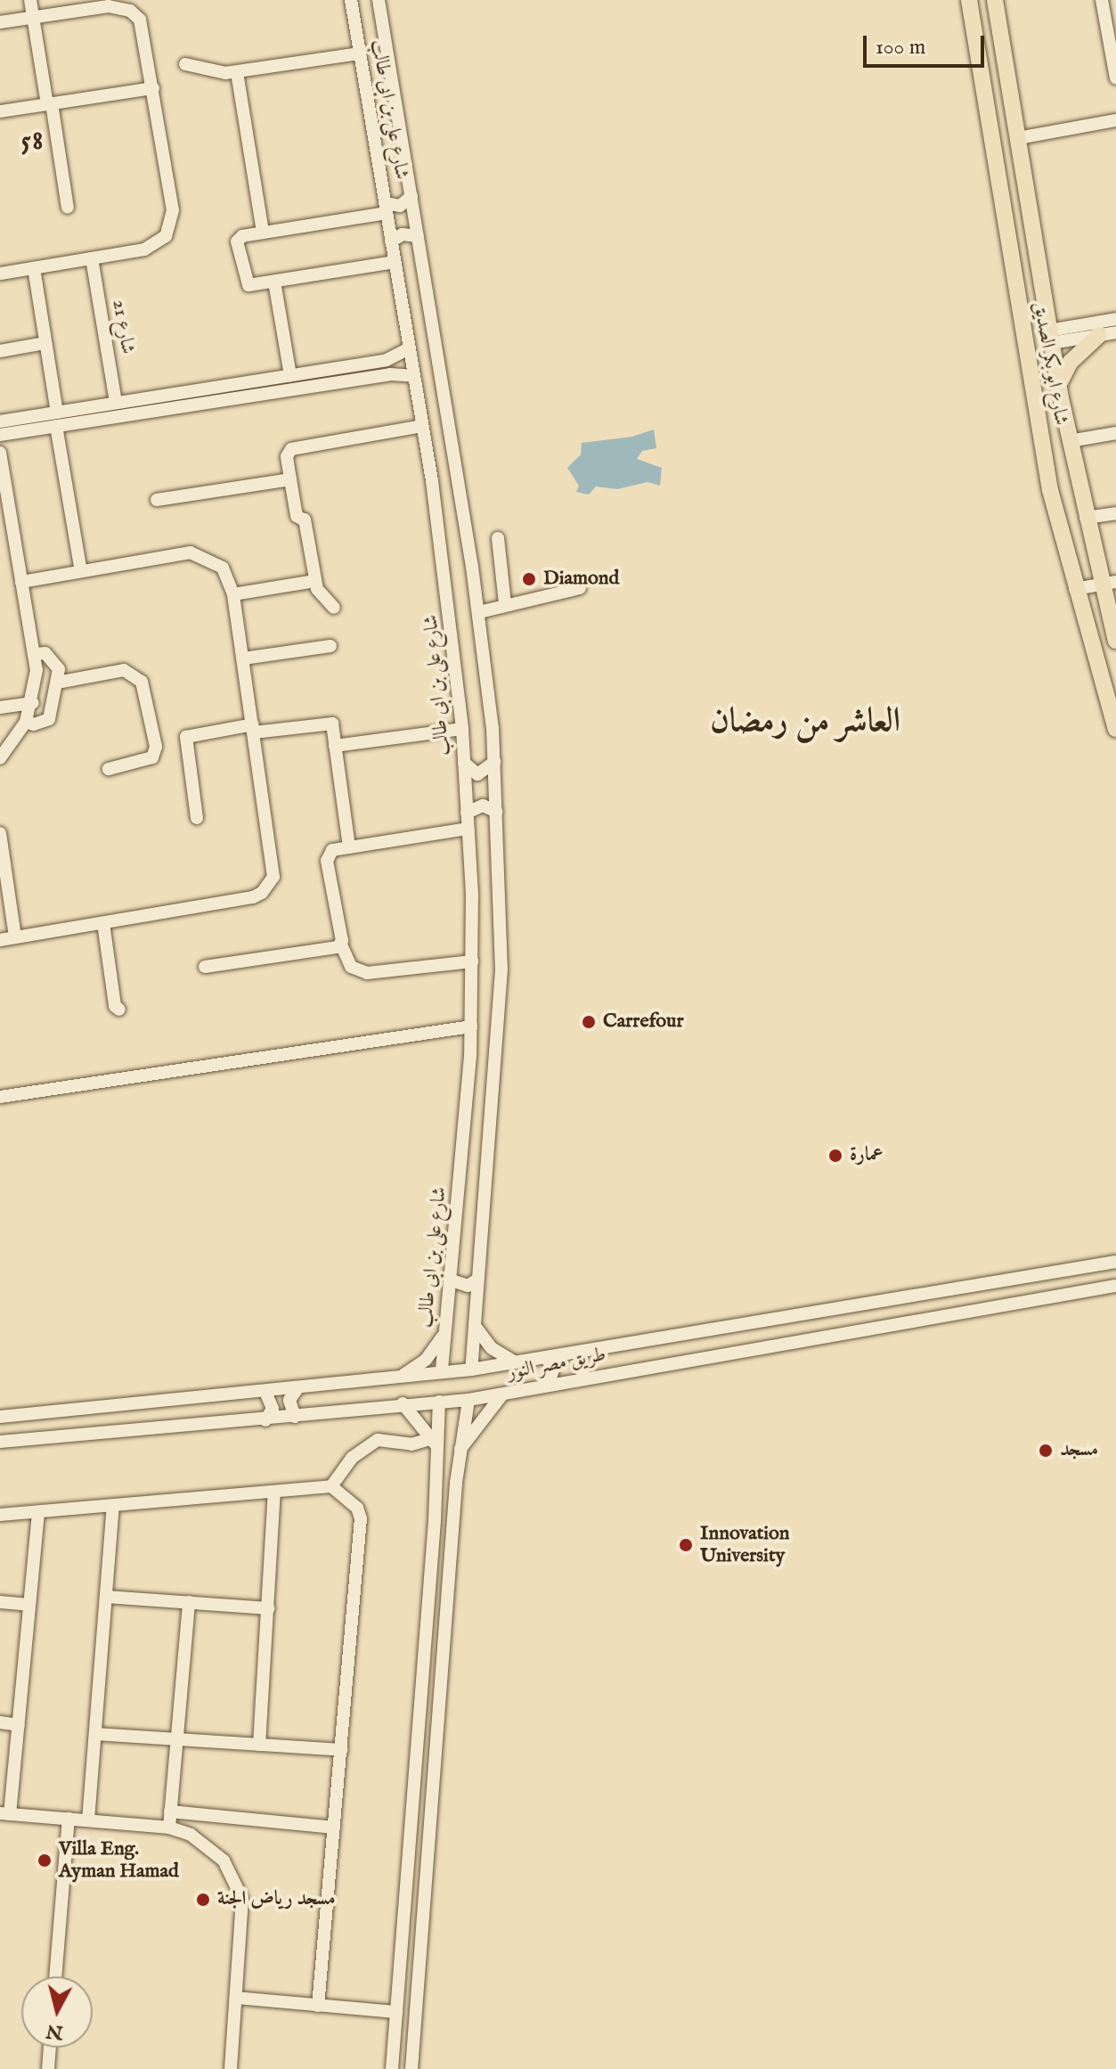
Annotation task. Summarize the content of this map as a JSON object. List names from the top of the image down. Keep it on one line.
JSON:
{"streets":{"main road":["شارع ابو بكر الصديق"],"street":["شارع على بن ابى طالب","شارع 21","طريق مصر النور"]},"crossings":[["شارع على بن ابى طالب","طريق مصر النور"]],"districts":["58","العاشر من رمضان"],"places":["Diamond","Carrefour","عمارة","مسجد","Innovation University","Villa Eng. Ayman Hamad","مسجد رياض الجنة"],"scale_bar":"100 m","north":"bottom"}
